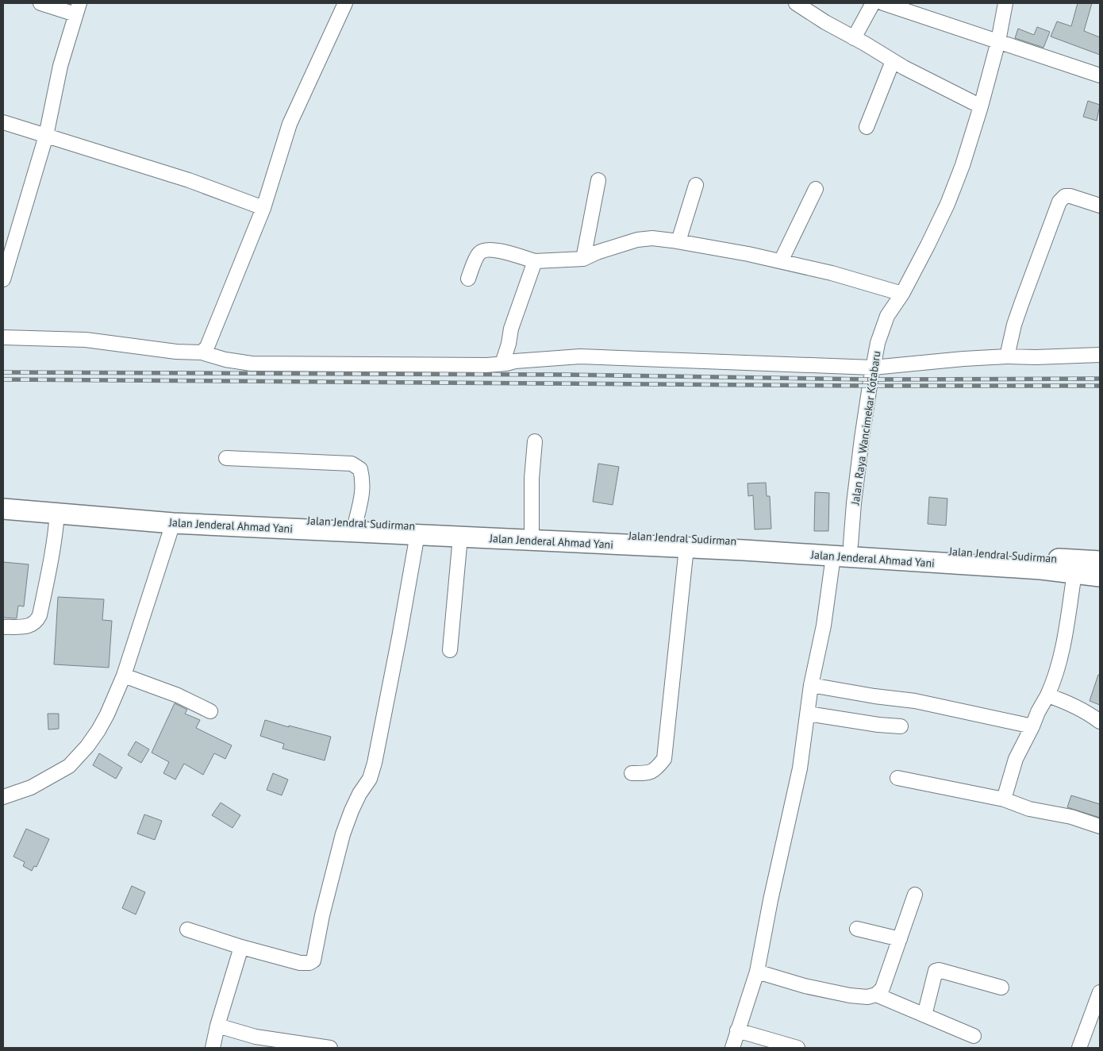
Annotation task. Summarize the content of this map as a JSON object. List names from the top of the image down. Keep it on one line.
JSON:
{"streets":{"highway":["Jalan Jendral Sudirman","Jalan Jenderal Ahmad Yani"],"street":["Jalan Raya Wancimekar Kotabaru"]},"crossings":[["Jalan Raya Wancimekar Kotabaru","Jalan Jendral Sudirman"]]}
